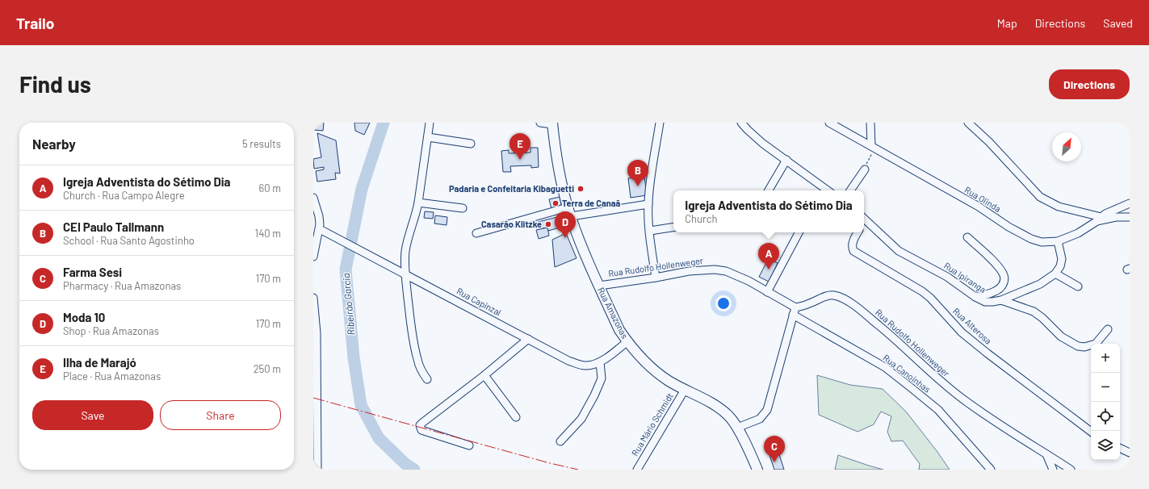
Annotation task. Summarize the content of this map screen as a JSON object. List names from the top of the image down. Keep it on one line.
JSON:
{"streets":{"main road":["Rua Amazonas"],"street":["Rua Olinda","Rua Rudolfo Hollenweger","Rua Ipiranga","Rua Capinzal","Rua Alterosa","Rua Canoinhas","Rua Mário Schmidt"]},"crossings":[["Rua Rudolfo Hollenweger","Rua Amazonas"],["Rua Rudolfo Hollenweger","Rua Canoinhas"],["Rua Capinzal","Rua Amazonas"],["Rua Amazonas","Rua Mário Schmidt"]],"water":["Ribeirão Garcia"],"places":["Padaria e Confeitaria Kibaguetti","Terra de Canaã","Casarão Klitzke"],"north":"top right","page":{"header":"Trailo","nav":["Map","Directions","Saved"],"buttons":["Directions",["Save","Share"]],"title":"Find us","heading":["Nearby","5 results"],"pins":["E","B","D","A","C"],"list":[{"mark":"A","name":"Igreja Adventista do Sétimo Dia","note":"Church · Rua Campo Alegre","value":"60 m"},{"mark":"B","name":"CEI Paulo Tallmann","note":"School · Rua Santo Agostinho","value":"140 m"},{"mark":"C","name":"Farma Sesi","note":"Pharmacy · Rua Amazonas","value":"170 m"},{"mark":"D","name":"Moda 10","note":"Shop · Rua Amazonas","value":"170 m"},{"mark":"E","name":"Ilha de Marajó","note":"Place · Rua Amazonas","value":"250 m"}],"popup":["Igreja Adventista do Sétimo Dia","Church"],"map_buttons":["+","−"]}}
